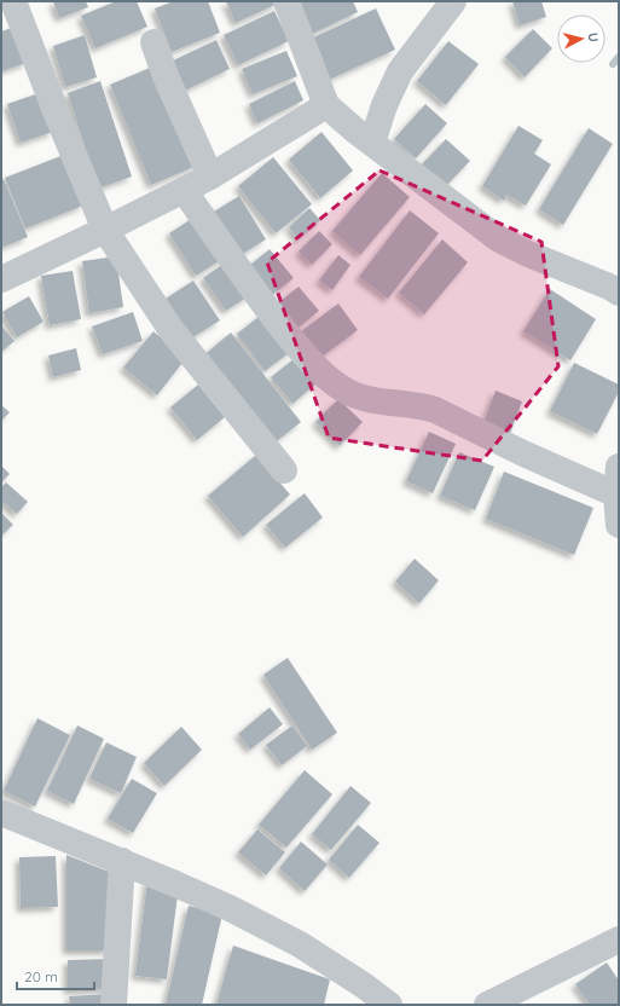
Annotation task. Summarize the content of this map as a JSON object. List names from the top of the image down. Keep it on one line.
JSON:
{"scale_bar":"20 m","north":"right"}
